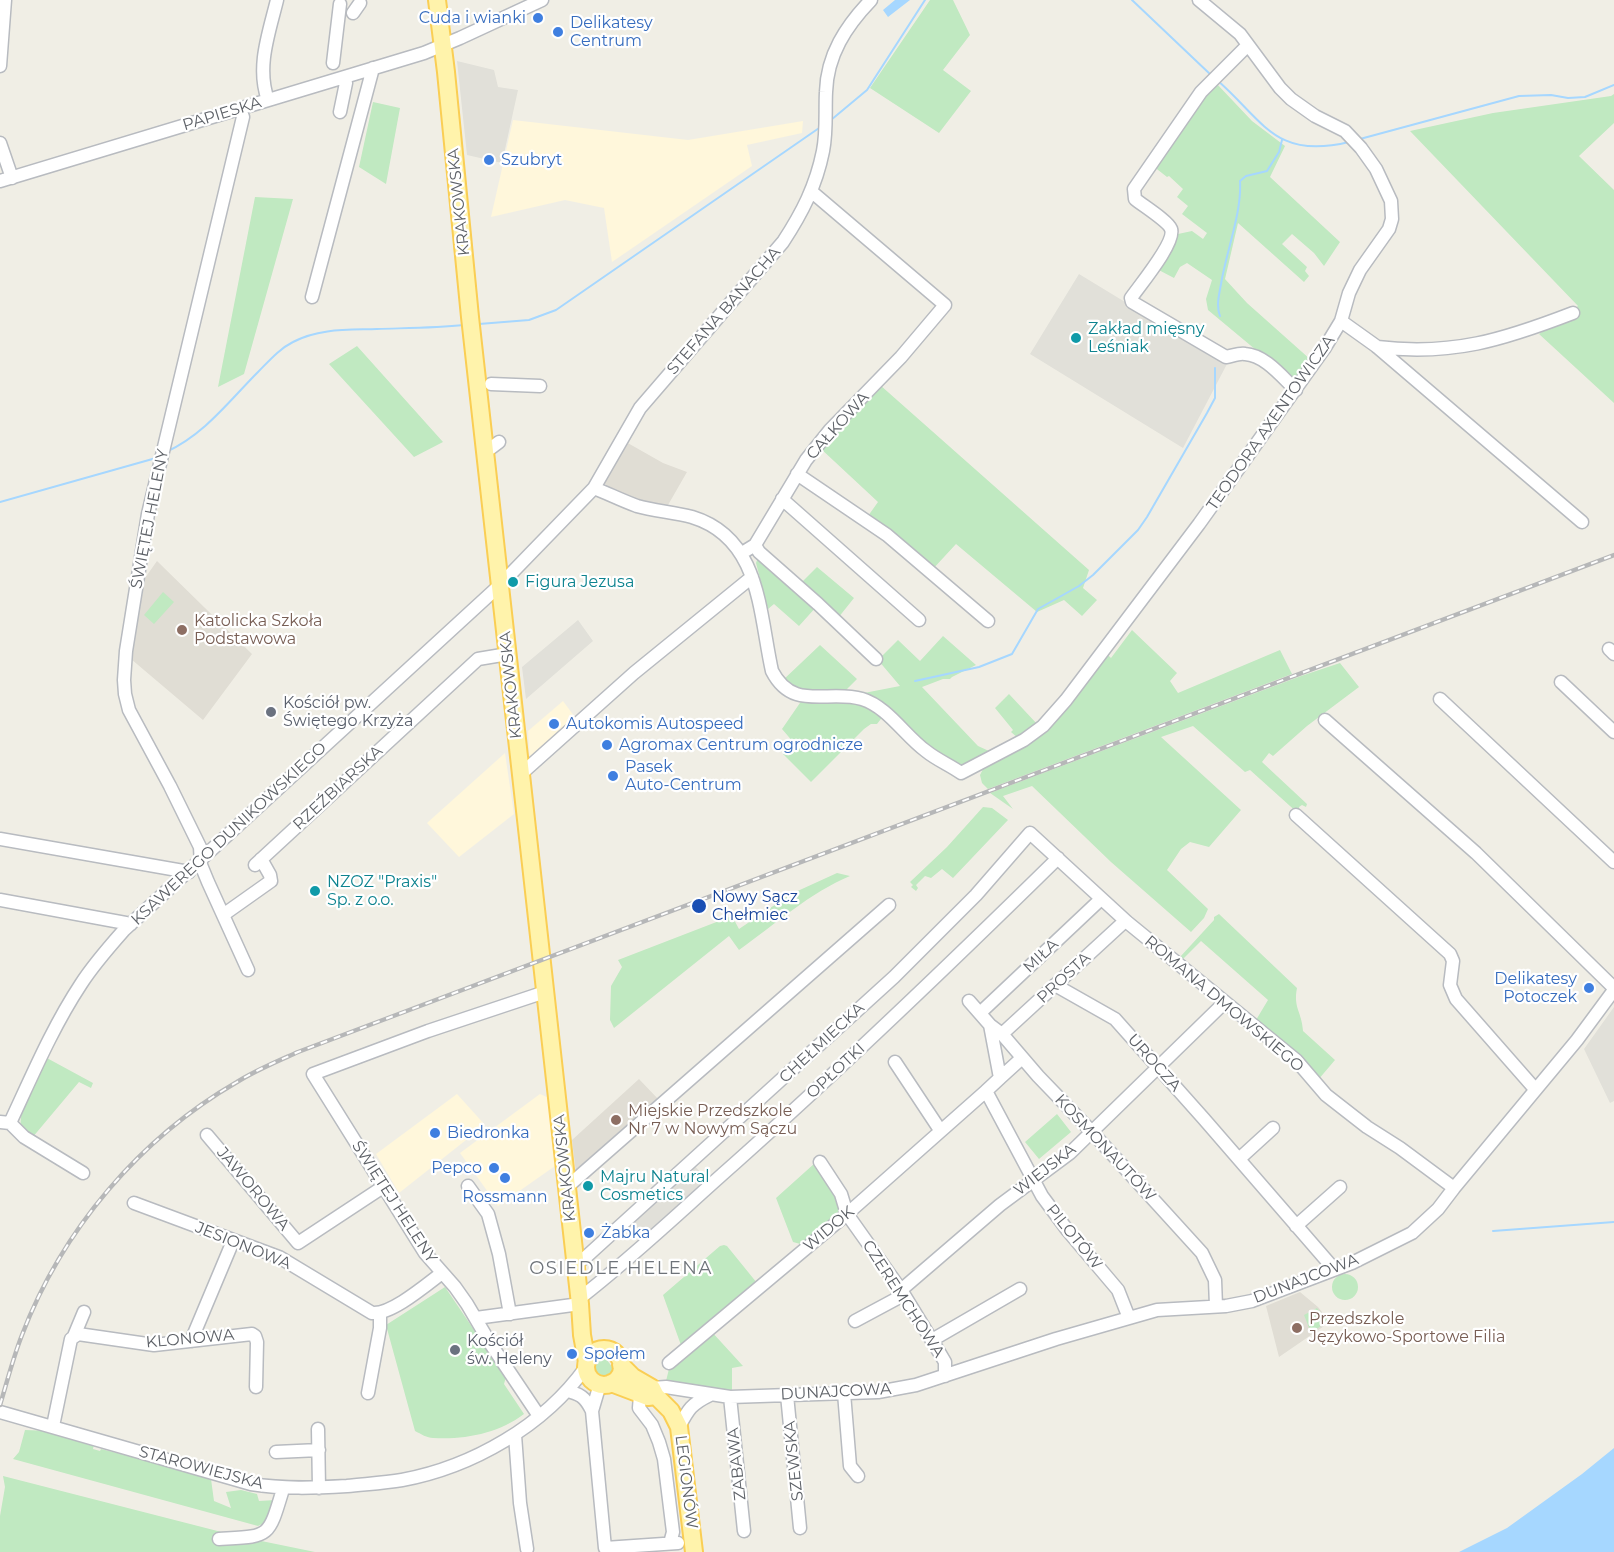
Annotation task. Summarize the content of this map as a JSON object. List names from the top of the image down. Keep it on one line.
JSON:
{"streets":{"main road":["KRAKOWSKA","LEGIONÓW"],"street":["PAPIESKA","STEFANA BANACHA","TEODORA AXENTOWICZA","CAŁKOWA","ŚWIĘTEJ HELENY","RZEŹBIARSKA","KSAWEREGO DUNIKOWSKIEGO","MIŁA","PROSTA","ROMANA DMOWSKIEGO","CHEŁMIECKA","UROCZA","OPŁOTKI","KOSMONAUTÓW","WIEJSKA","JAWOROWA","WIDOK","PILOTÓW","JESIONOWA","DUNAJCOWA","CZEREMCHOWA","KLONOWA","SZEWSKA","ZABAWA","STAROWIEJSKA"]},"crossings":[["PAPIESKA","KRAKOWSKA"],["PAPIESKA","ŚWIĘTEJ HELENY"],["KRAKOWSKA","STEFANA BANACHA"],["KRAKOWSKA","ŚWIĘTEJ HELENY"],["KRAKOWSKA","RZEŹBIARSKA"],["KRAKOWSKA","KSAWEREGO DUNIKOWSKIEGO"],["KRAKOWSKA","CHEŁMIECKA"],["KRAKOWSKA","OPŁOTKI"],["KRAKOWSKA","STAROWIEJSKA"],["KRAKOWSKA","LEGIONÓW"],["STEFANA BANACHA","CAŁKOWA"],["STEFANA BANACHA","KSAWEREGO DUNIKOWSKIEGO"],["ŚWIĘTEJ HELENY","RZEŹBIARSKA"],["ŚWIĘTEJ HELENY","KSAWEREGO DUNIKOWSKIEGO"],["ŚWIĘTEJ HELENY","JAWOROWA"],["ŚWIĘTEJ HELENY","STAROWIEJSKA"],["MIŁA","ROMANA DMOWSKIEGO"],["MIŁA","KOSMONAUTÓW"],["PROSTA","ROMANA DMOWSKIEGO"],["PROSTA","UROCZA"],["PROSTA","KOSMONAUTÓW"],["ROMANA DMOWSKIEGO","CHEŁMIECKA"],["ROMANA DMOWSKIEGO","OPŁOTKI"],["ROMANA DMOWSKIEGO","WIEJSKA"],["ROMANA DMOWSKIEGO","DUNAJCOWA"],["UROCZA","WIEJSKA"],["UROCZA","DUNAJCOWA"],["KOSMONAUTÓW","WIEJSKA"],["KOSMONAUTÓW","DUNAJCOWA"],["WIEJSKA","PILOTÓW"],["WIEJSKA","CZEREMCHOWA"],["JAWOROWA","JESIONOWA"],["WIDOK","PILOTÓW"],["WIDOK","CZEREMCHOWA"],["PILOTÓW","DUNAJCOWA"],["DUNAJCOWA","CZEREMCHOWA"],["DUNAJCOWA","SZEWSKA"],["DUNAJCOWA","ZABAWA"],["DUNAJCOWA","LEGIONÓW"],["STAROWIEJSKA","LEGIONÓW"]],"districts":["OSIEDLE HELENA"],"places":["Cuda i wianki","Delikatesy Centrum","Szubryt","Zakład mięsny Leśniak","Figura Jezusa","Katolicka Szkoła Podstawowa","Kościół pw. Świętego Krzyża","Autokomis Autospeed","Agromax Centrum ogrodnicze","Pasek Auto-Centrum","NZOZ \"Praxis\" Sp. z o.o.","Nowy Sącz Chełmiec","Delikatesy Potoczek","Miejskie Przedszkole Nr 7 w Nowym Sączu","Biedronka","Pepco","Rossmann","Majru Natural Cosmetics","Żabka","Przedszkole Językowo-Sportowe Filia","Kościół św. Heleny","Społem"]}
